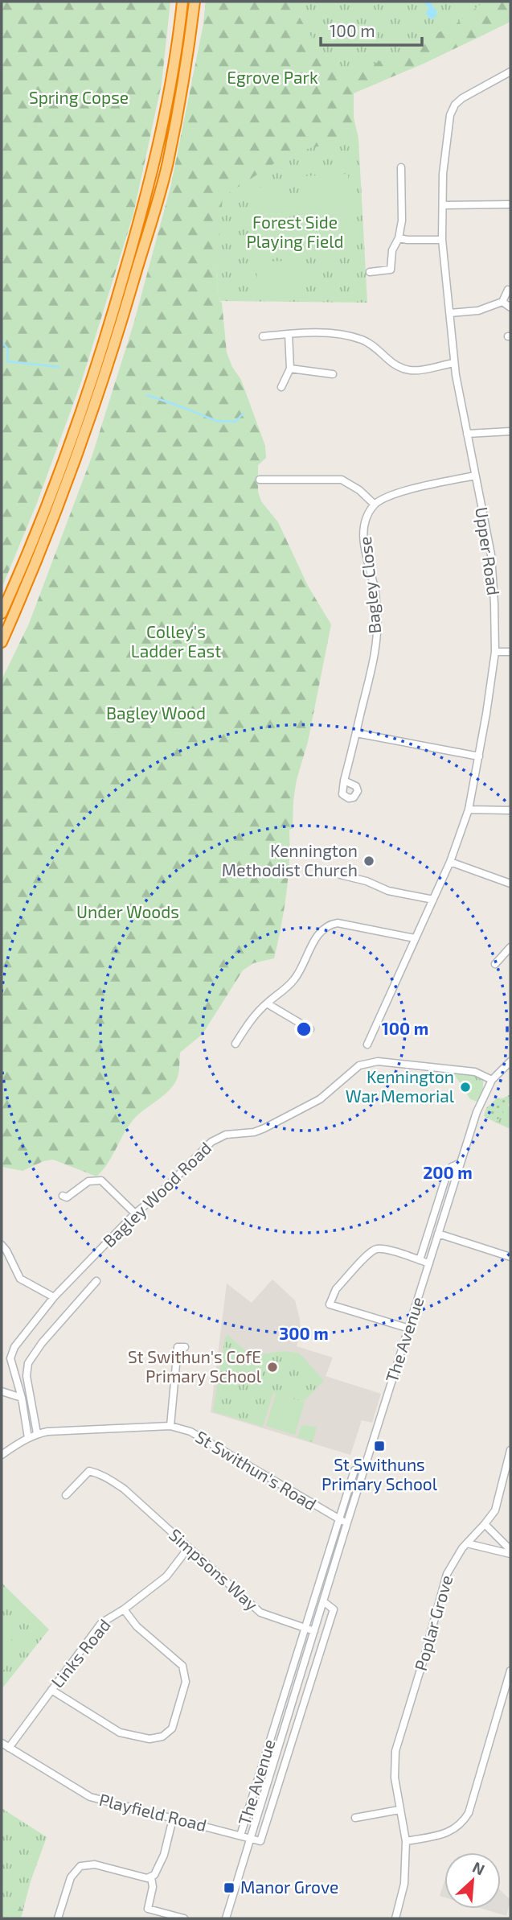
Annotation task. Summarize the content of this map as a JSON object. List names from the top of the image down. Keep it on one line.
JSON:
{"streets":{"street":["Upper Road","Bagley Close","Bagley Wood Road","The Avenue","St Swithun's Road","Simpsons Way","Poplar Grove","Links Road","Playfield Road"]},"crossings":[["Bagley Wood Road","The Avenue"],["Bagley Wood Road","St Swithun's Road"],["The Avenue","St Swithun's Road"],["The Avenue","Simpsons Way"],["The Avenue","Playfield Road"],["Simpsons Way","Links Road"],["Links Road","Playfield Road"]],"parks":["Egrove Park","Spring Copse","Forest Side Playing Field","Colley's Ladder East","Bagley Wood","Under Woods"],"places":{"other":["Kennington Methodist Church","Kennington War Memorial","St Swithun's CofE Primary School"],"transit":["St Swithuns Primary School","Manor Grove"]},"scale_bar":"100 m","north":"top right","rings":["100 m","200 m","300 m"]}
